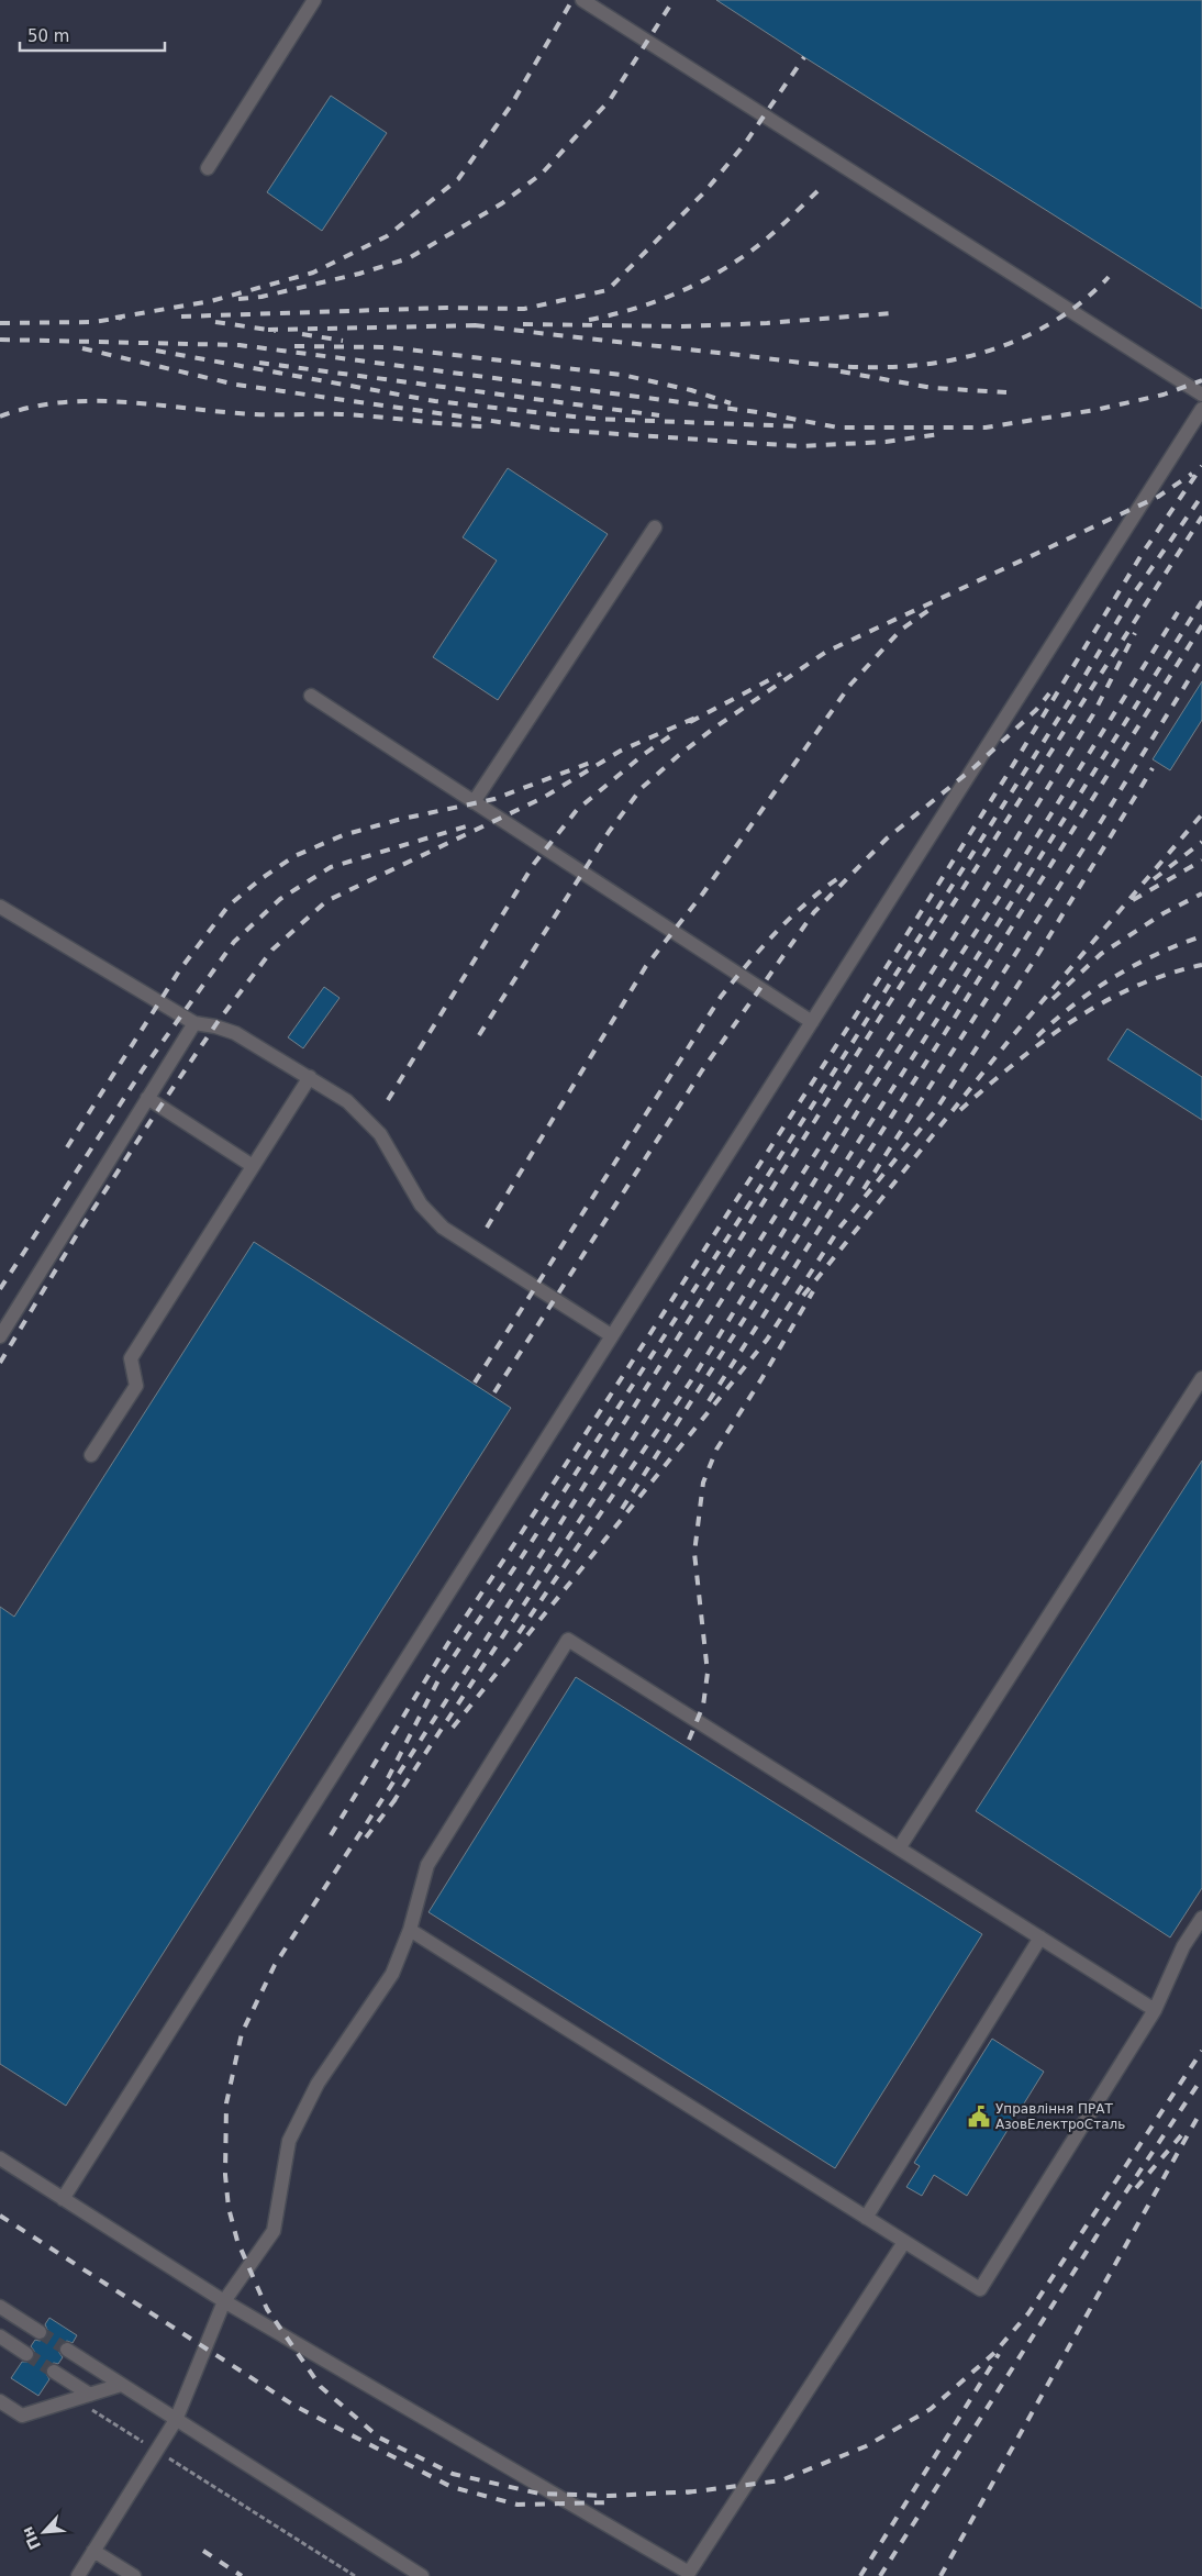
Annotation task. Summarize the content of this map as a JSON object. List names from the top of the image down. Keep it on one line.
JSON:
{"places":{"public building":["Управління ПРАТ АзовЕлектроСталь"]},"scale_bar":"50 m","north":"bottom left"}
